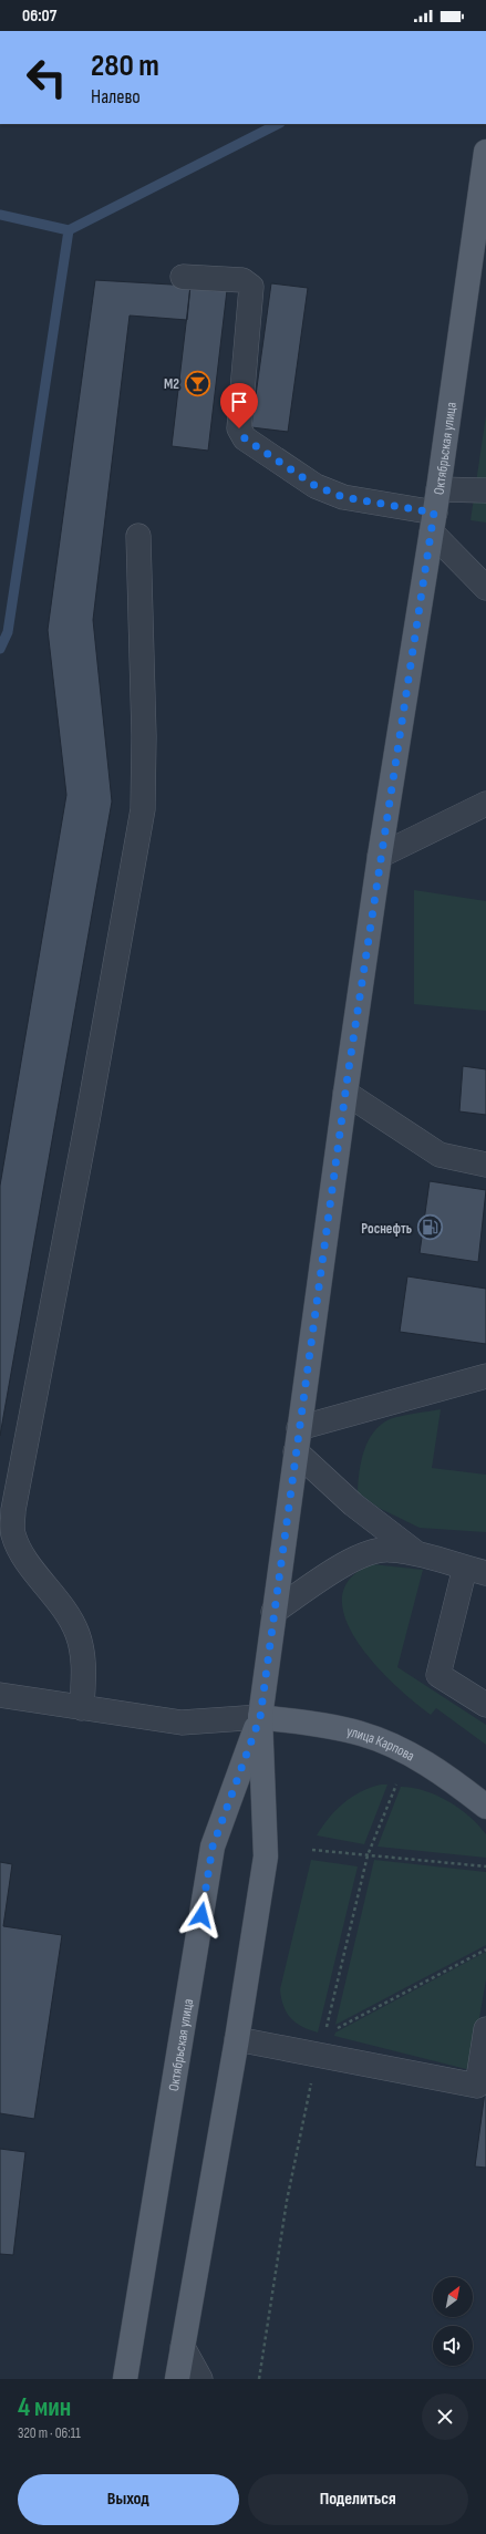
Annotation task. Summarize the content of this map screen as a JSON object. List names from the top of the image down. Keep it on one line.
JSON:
{"streets":{"main road":["Октябрьская улица","улица Карпова"]},"crossings":[["Октябрьская улица","улица Карпова"]],"places":{"bar":["М2"],"fuel station":["Роснефть"]},"north":"top right","page":{"status":"06:07","turn":["280 m","Налево"],"heading":["4 мин","320 m · 06:11"],"buttons":["Выход","Поделиться"]}}
